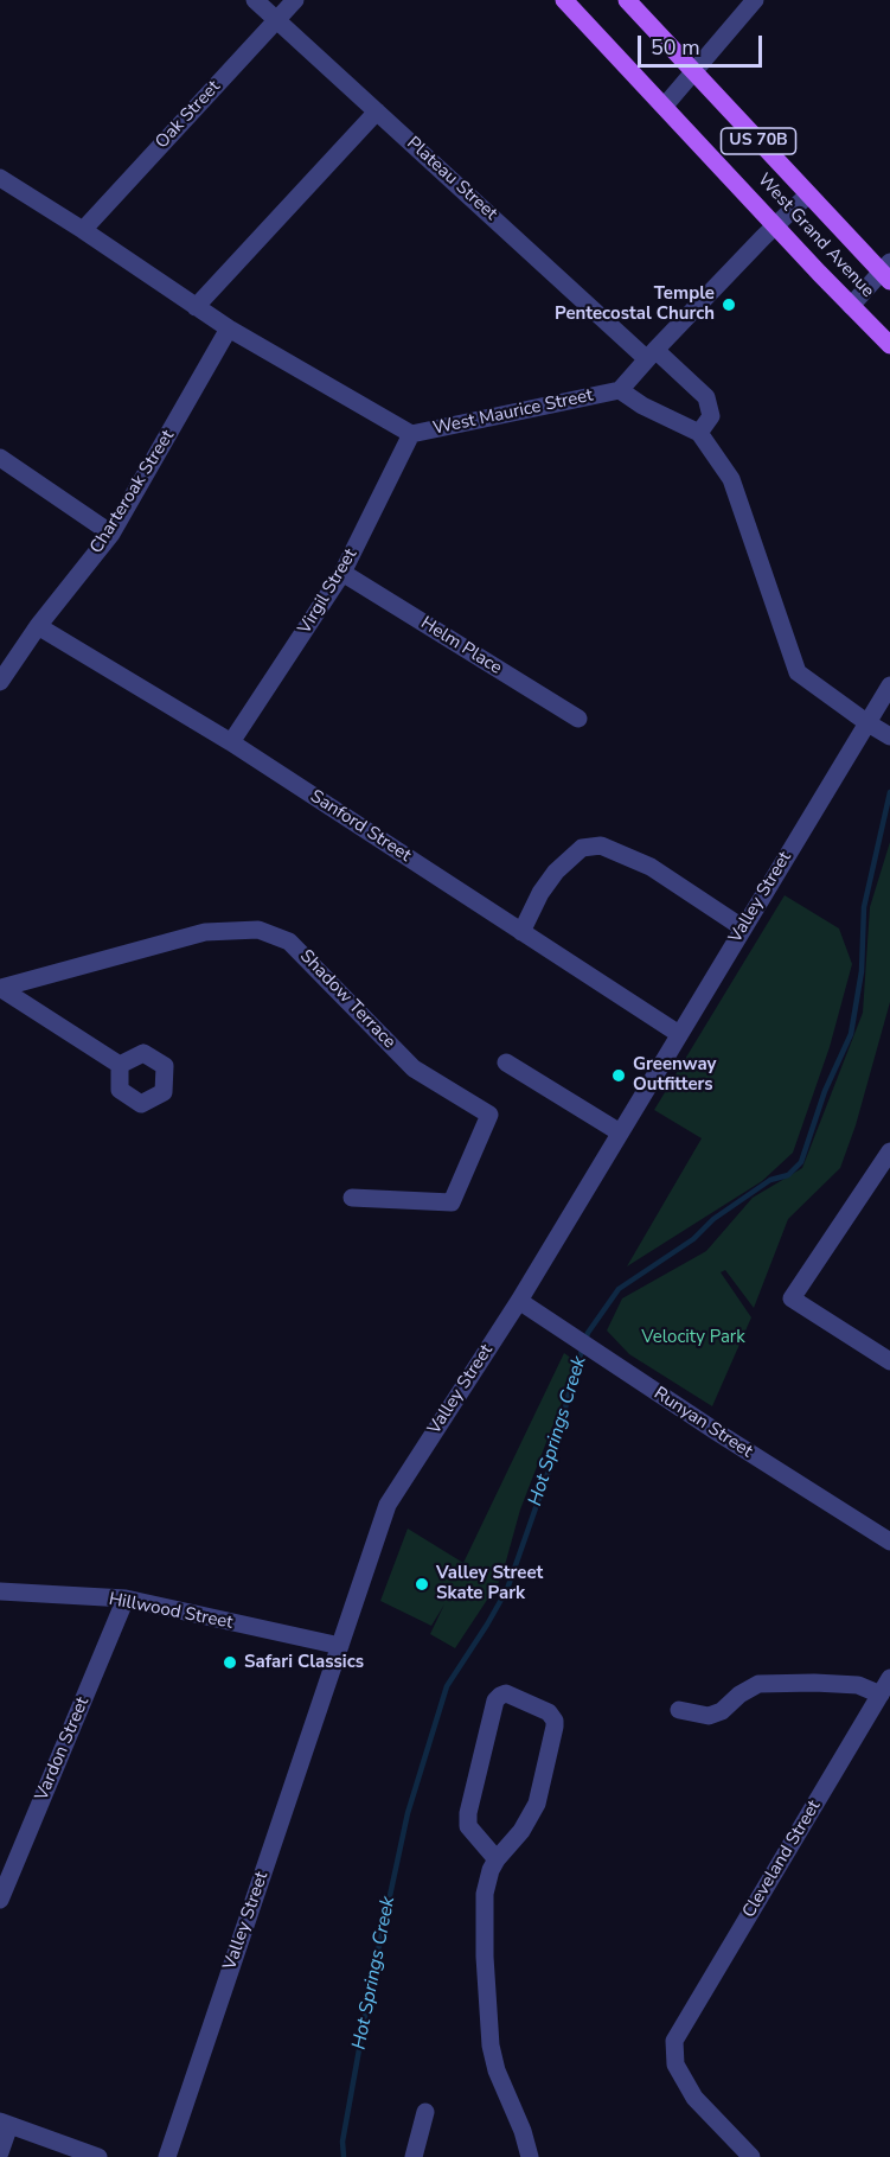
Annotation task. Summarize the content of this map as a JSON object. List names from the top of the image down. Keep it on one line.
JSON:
{"streets":{"main road":["US 70B","West Grand Avenue"],"street":["Oak Street","Plateau Street","West Maurice Street","Charteroak Street","Virgil Street","Helm Place","Sanford Street","Valley Street","Shadow Terrace","Runyan Street","Hillwood Street","Vardon Street","Cleveland Street"]},"crossings":[["Oak Street","Plateau Street"],["Oak Street","West Maurice Street"],["West Maurice Street","Charteroak Street"],["West Maurice Street","Virgil Street"],["Charteroak Street","Sanford Street"],["Virgil Street","Helm Place"],["Virgil Street","Sanford Street"],["Sanford Street","Valley Street"],["Valley Street","Runyan Street"],["Valley Street","Hillwood Street"],["Hillwood Street","Vardon Street"]],"water":["Hot Springs Creek"],"parks":["Velocity Park"],"places":["Temple Pentecostal Church","Greenway Outfitters","Valley Street Skate Park","Safari Classics"],"scale_bar":"50 m"}
